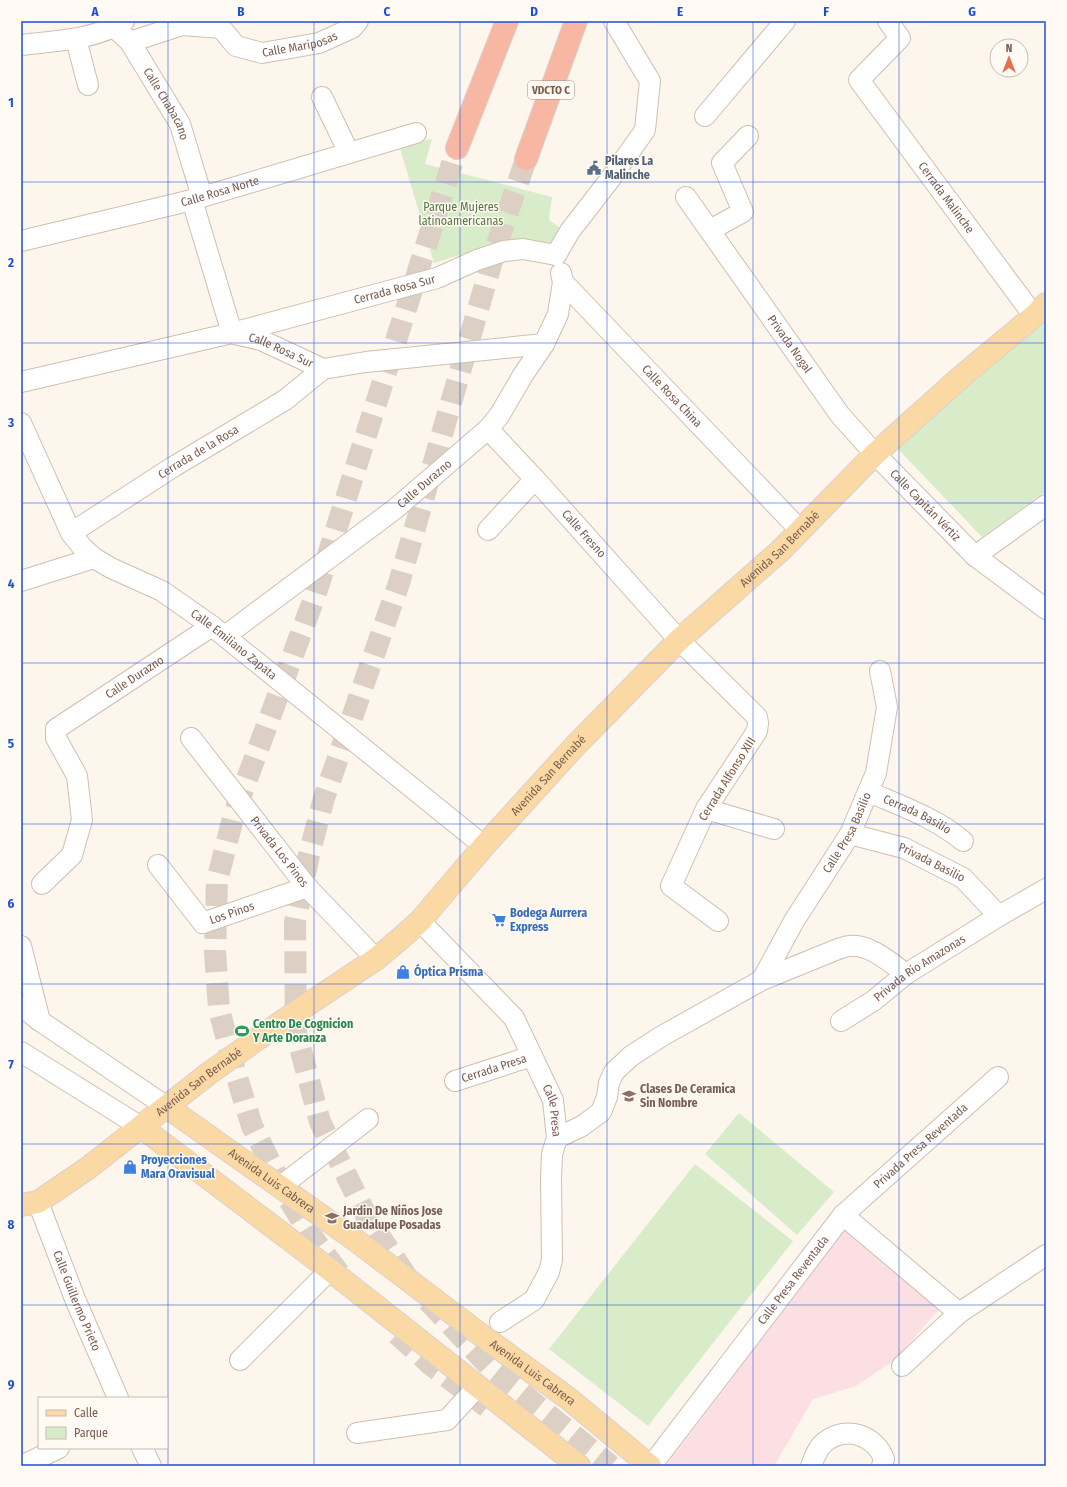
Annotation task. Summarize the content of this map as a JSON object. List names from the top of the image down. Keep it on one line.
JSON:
{"streets":{"highway":["VDCTO C"],"main road":["Avenida San Bernabé","Avenida Luis Cabrera"],"street":["Calle Mariposas","Calle Chabacano","Calle Rosa Norte","Cerrada Malinche","Cerrada Rosa Sur","Privada Nogal","Calle Rosa Sur","Calle Rosa China","Cerrada de la Rosa","Calle Durazno","Calle Capitán Vértiz","Calle Fresno","Calle Emiliano Zapata","Cerrada Alfonso XIII","Cerrada Basilio","Calle Presa Basilio","Privada Los Pinos","Privada Basilio","Los Pinos","Privada Río Amazonas","Cerrada Presa","Calle Presa","Privada Presa Reventada","Calle Presa Reventada","Calle Guillermo Prieto"]},"crossings":[["Calle Mariposas","Calle Chabacano"],["Calle Chabacano","Calle Rosa Norte"],["Calle Chabacano","Cerrada Rosa Sur"],["Calle Chabacano","Calle Rosa Sur"],["Cerrada Malinche","Avenida San Bernabé"],["Cerrada Rosa Sur","Calle Rosa Sur"],["Cerrada Rosa Sur","Calle Rosa China"],["Privada Nogal","Calle Capitán Vértiz"],["Privada Nogal","Avenida San Bernabé"],["Calle Rosa Sur","Cerrada de la Rosa"],["Calle Rosa Sur","Calle Durazno"],["Calle Rosa China","Calle Durazno"],["Calle Rosa China","Avenida San Bernabé"],["Cerrada de la Rosa","Calle Emiliano Zapata"],["Calle Durazno","Calle Fresno"],["Calle Durazno","Calle Emiliano Zapata"],["Calle Capitán Vértiz","Avenida San Bernabé"],["Calle Fresno","Avenida San Bernabé"],["Calle Fresno","Cerrada Alfonso XIII"],["Avenida San Bernabé","Calle Emiliano Zapata"],["Avenida San Bernabé","Cerrada Alfonso XIII"],["Avenida San Bernabé","Privada Los Pinos"],["Avenida San Bernabé","Calle Presa"],["Avenida San Bernabé","Avenida Luis Cabrera"],["Avenida San Bernabé","Calle Guillermo Prieto"],["Cerrada Basilio","Calle Presa Basilio"],["Calle Presa Basilio","Privada Basilio"],["Privada Los Pinos","Los Pinos"],["Privada Basilio","Privada Río Amazonas"],["Cerrada Presa","Calle Presa"],["Privada Presa Reventada","Calle Presa Reventada"],["Avenida Luis Cabrera","Calle Presa Reventada"]],"parks":["Parque Mujeres latinoamericanas"],"places":{"public building":["Pilares La Malinche"],"supermarket":["Bodega Aurrera Express"],"shop":["Óptica Prisma","Proyecciones Mara Oravisual"],"sports":["Centro De Cognicion Y Arte Doranza"],"school or university":["Clases De Ceramica Sin Nombre","Jardin De Niños Jose Guadalupe Posadas"]},"legend":["Calle","Parque"],"north":"top","grid":{"columns":["A","B","C","D","E","F","G"],"rows":["1","2","3","4","5","6","7","8","9"]}}
